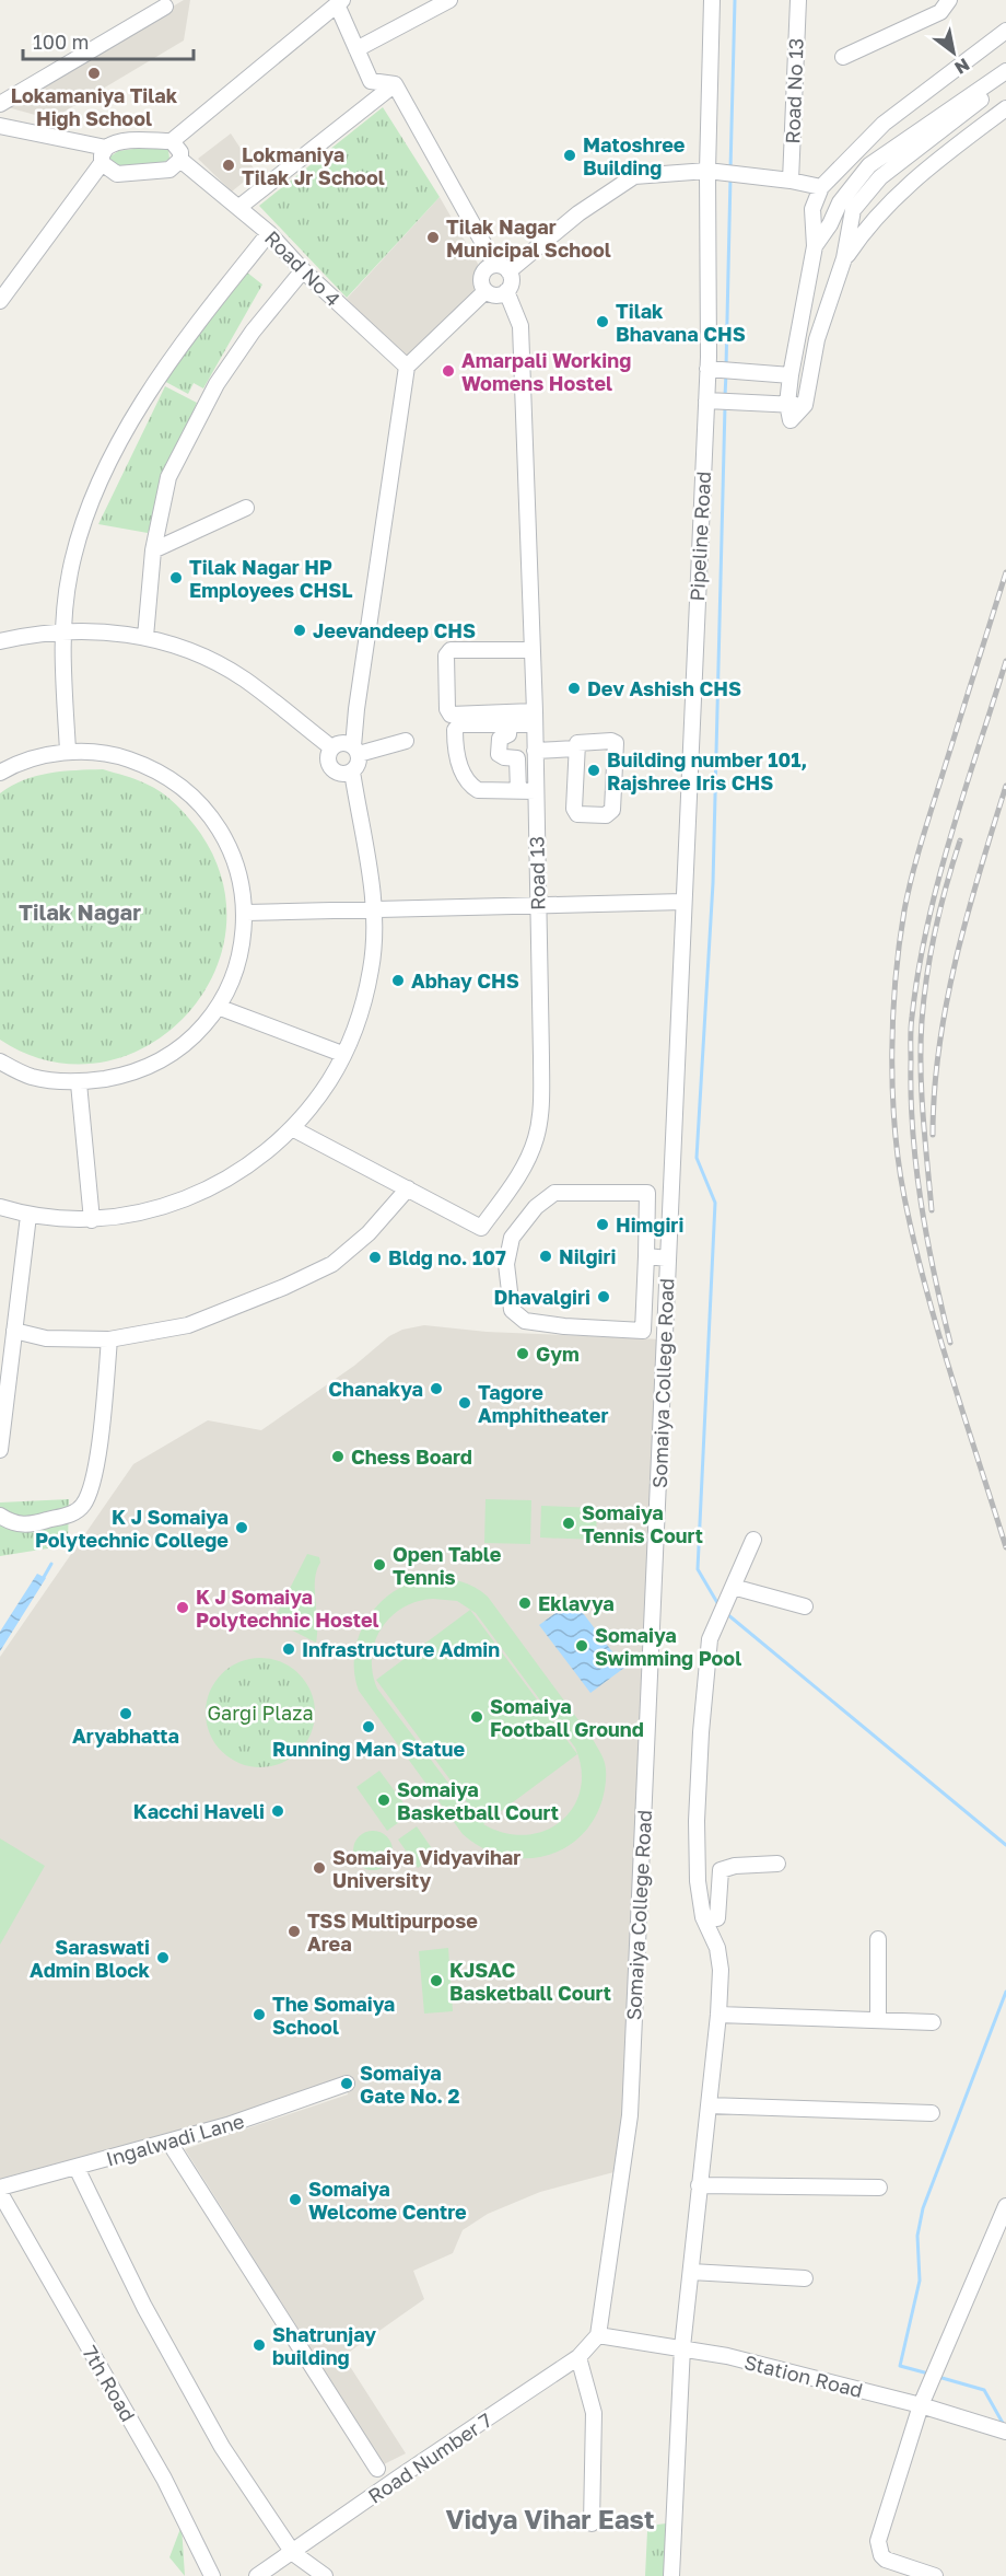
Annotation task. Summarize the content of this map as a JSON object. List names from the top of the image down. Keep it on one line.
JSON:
{"streets":{"street":["Road No 13","Road No 4","Pipeline Road","Road 13","Somaiya College Road","Ingalwadi Lane","Station Road","7th Road","Road Number 7"]},"crossings":[["Pipeline Road","Somaiya College Road"],["Somaiya College Road","Station Road"],["Somaiya College Road","Road Number 7"],["Station Road","Road Number 7"]],"districts":["Tilak Nagar","Vidya Vihar East"],"parks":["Gargi Plaza"],"places":["Lokamaniya Tilak High School","Matoshree Building","Lokmaniya Tilak Jr School","Tilak Nagar Municipal School","Tilak Bhavana CHS","Amarpali Working Womens Hostel","Tilak Nagar HP Employees CHSL","Jeevandeep CHS","Dev Ashish CHS","Building number 101, Rajshree Iris CHS","Abhay CHS","Himgiri","Nilgiri","Bldg no. 107","Dhavalgiri","Gym","Chanakya","Tagore Amphitheater","Chess Board","Somaiya Tennis Court","K J Somaiya Polytechnic College","Open Table Tennis","Eklavya","K J Somaiya Polytechnic Hostel","Somaiya Swimming Pool","Infrastructure Admin","Aryabhatta","Somaiya Football Ground","Running Man Statue","Somaiya Basketball Court","Kacchi Haveli","Somaiya Vidyavihar University","TSS Multipurpose Area","Saraswati Admin Block","KJSAC Basketball Court","The Somaiya School","Somaiya Gate No. 2","Somaiya Welcome Centre","Shatrunjay building"],"scale_bar":"100 m","north":"bottom right"}
